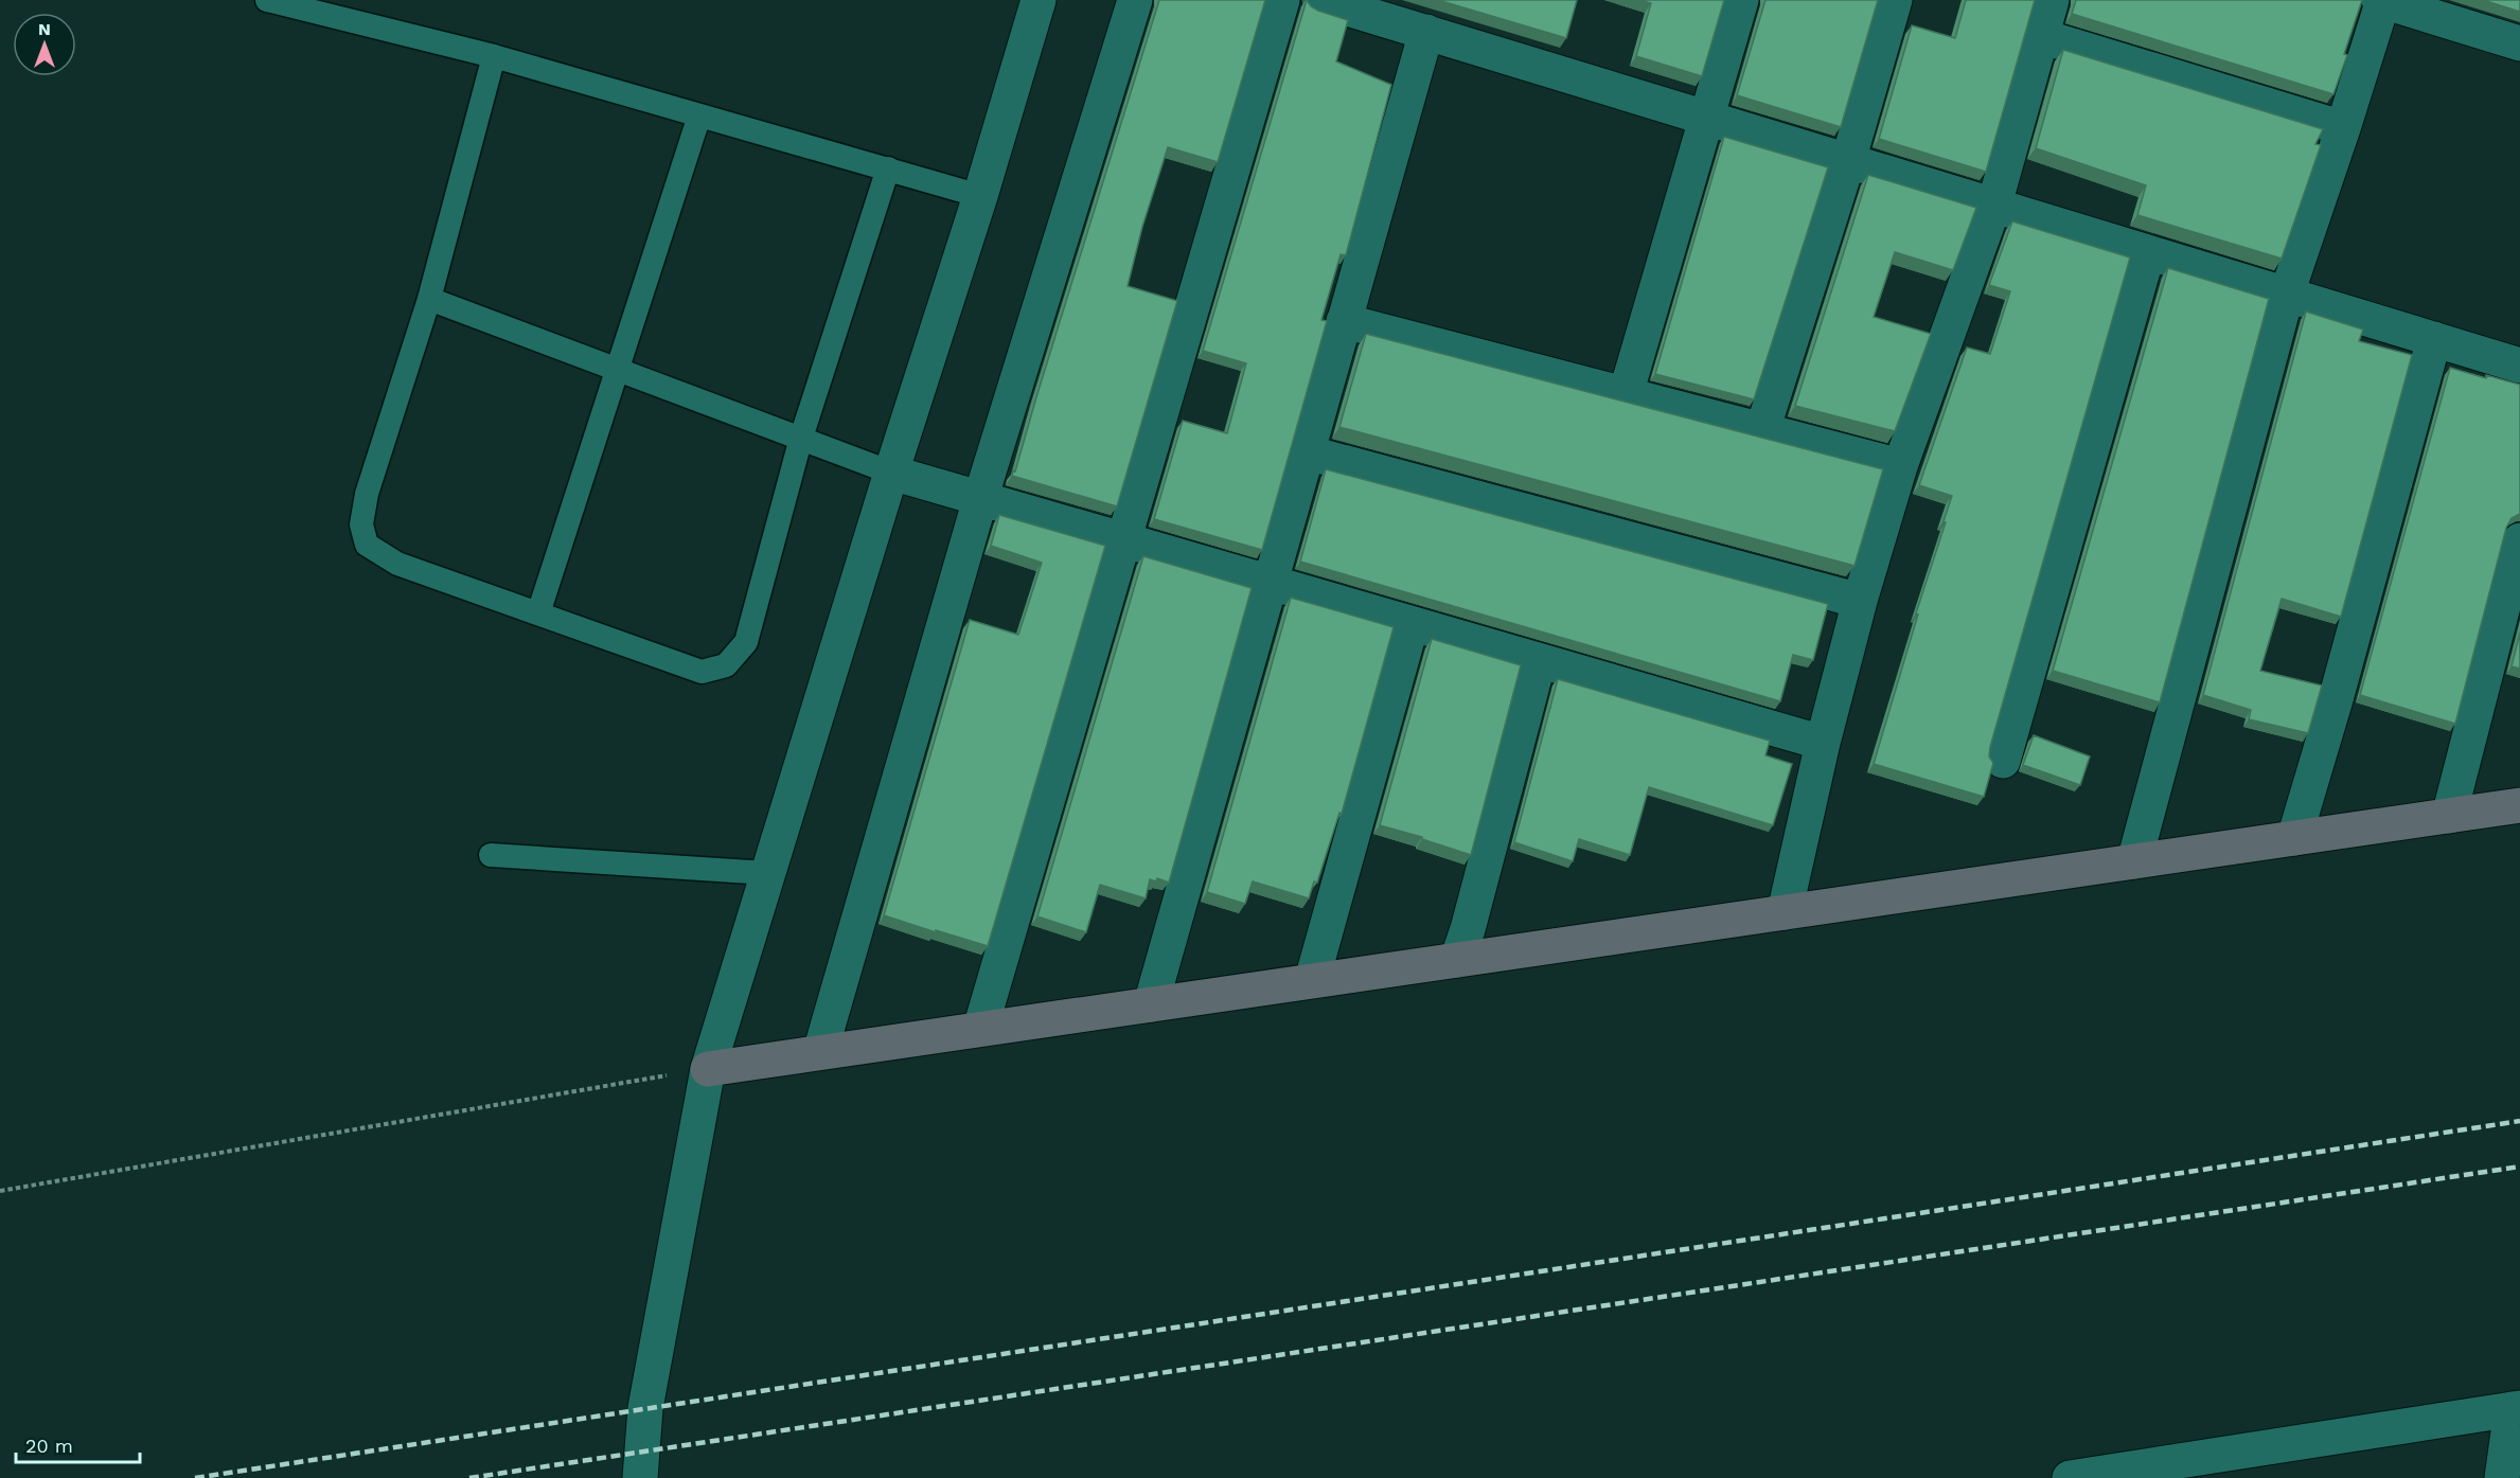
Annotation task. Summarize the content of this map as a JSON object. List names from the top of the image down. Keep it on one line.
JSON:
{"scale_bar":"20 m","north":"top"}
